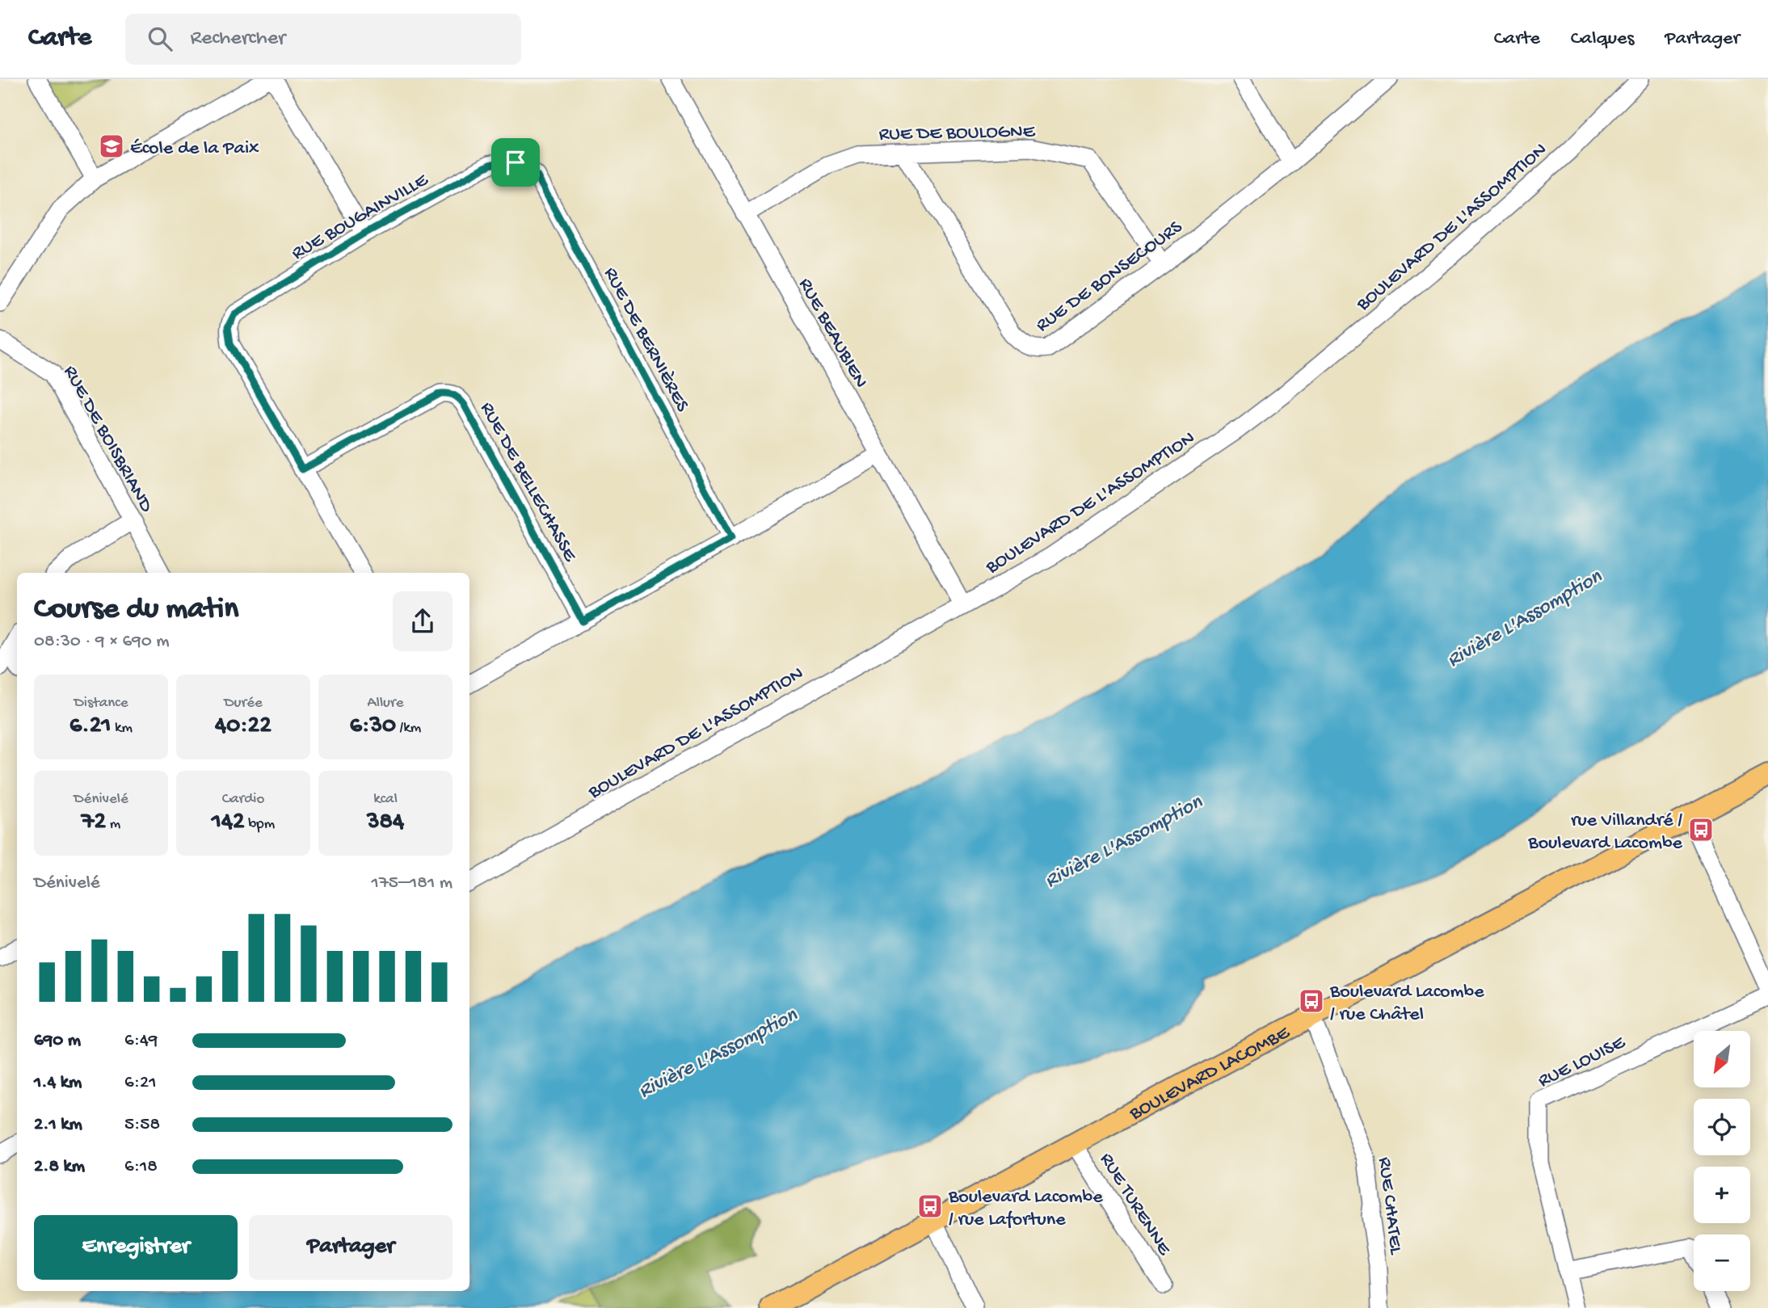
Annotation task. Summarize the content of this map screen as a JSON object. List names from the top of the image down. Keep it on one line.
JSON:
{"streets":{"main road":["BOULEVARD LACOMBE"],"street":["RUE DE BOULOGNE","RUE BOUGAINVILLE","BOULEVARD DE L'ASSOMPTION","RUE DE BONSECOURS","RUE BEAUBIEN","RUE DE BERNIÈRES","RUE DE BOISBRIAND","RUE DE BELLECHASSE","RUE LOUISE","RUE TURENNE","RUE CHATEL"]},"crossings":[["RUE DE BOULOGNE","RUE DE BONSECOURS"],["RUE DE BOULOGNE","RUE BEAUBIEN"],["RUE BOUGAINVILLE","RUE DE BERNIÈRES"],["RUE BOUGAINVILLE","RUE DE BELLECHASSE"],["BOULEVARD DE L'ASSOMPTION","RUE BEAUBIEN"],["BOULEVARD LACOMBE","RUE TURENNE"],["BOULEVARD LACOMBE","RUE CHATEL"]],"water":["Rivière L'Assomption"],"places":{"school or university":["École de la Paix"],"bus stop":["rue Villandré / Boulevard Lacombe","Boulevard Lacombe / rue Châtel","Boulevard Lacombe / rue Lafortune"]},"north":"bottom left","page":{"header":"Carte","search":"Rechercher","nav":["Carte","Calques","Partager"],"heading":["Course du matin","08:30 · 9 × 690 m"],"stats":[["Distance","6.21 km"],["Durée","40:22"],["Allure","6:30 /km"],["Dénivelé","72 m"],["Cardio","142 bpm"],["kcal","384"]],"chart":["Dénivelé","175–181 m"],"list":[{"name":"690 m","note":"6:49"},{"name":"1.4 km","note":"6:21"},{"name":"2.1 km","note":"5:58"},{"name":"2.8 km","note":"6:18"}],"map_buttons":["+","−"],"buttons":["Enregistrer","Partager"]}}
